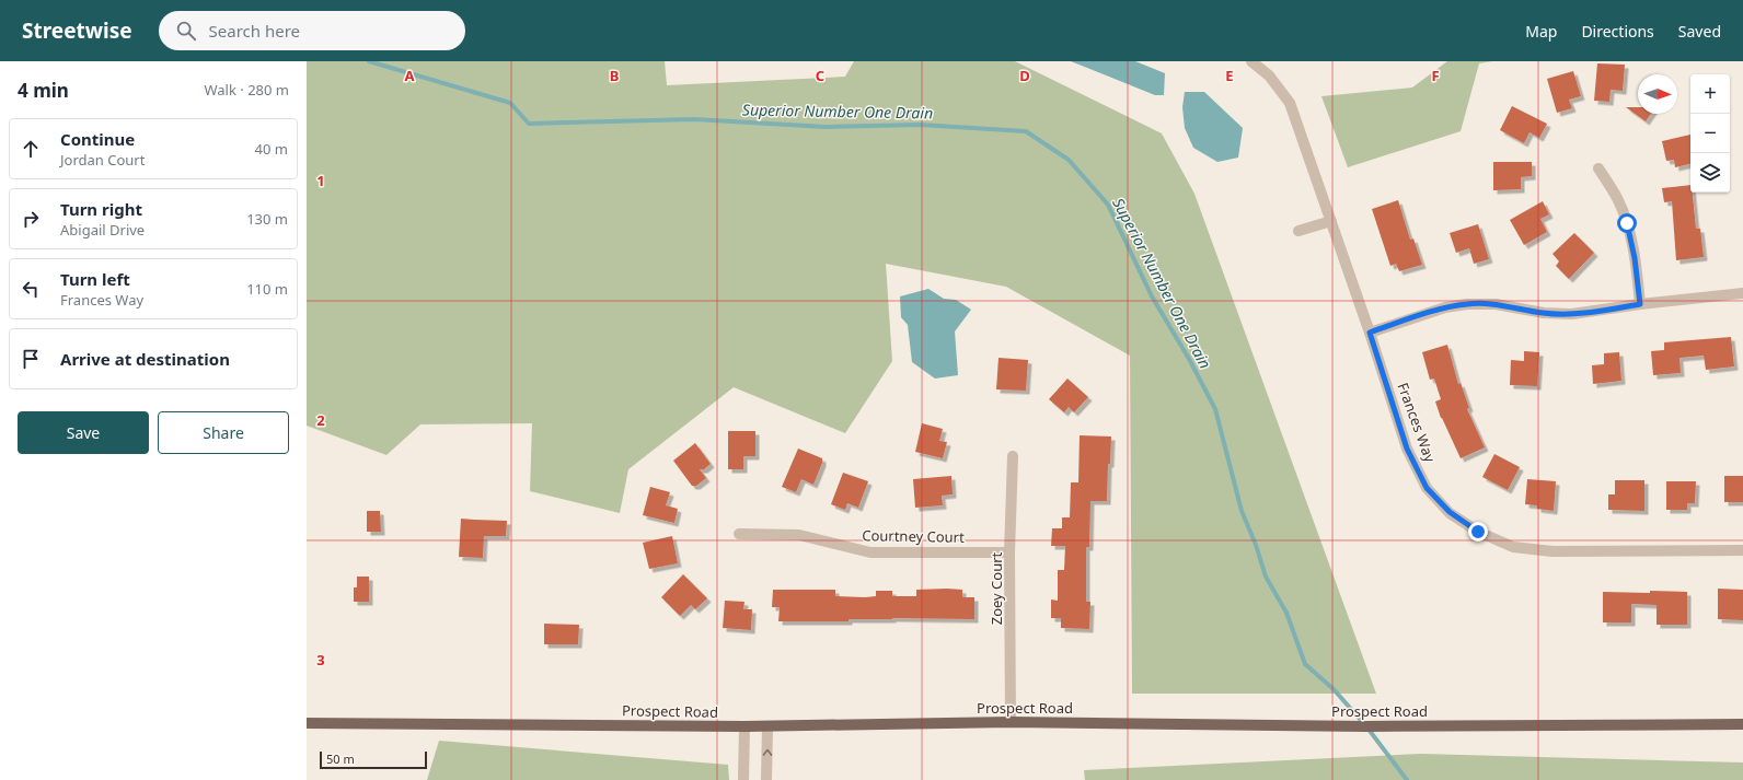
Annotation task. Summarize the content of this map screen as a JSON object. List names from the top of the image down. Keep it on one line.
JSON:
{"streets":{"main road":["Prospect Road"],"street":["Frances Way","Courtney Court","Zoey Court"]},"crossings":[["Courtney Court","Zoey Court"],["Zoey Court","Prospect Road"]],"water":["Superior Number One Drain"],"scale_bar":"50 m","north":"right","page":{"header":"Streetwise","search":"Search here","nav":["Map","Directions","Saved"],"heading":["4 min","Walk · 280 m"],"map_buttons":["+","−"],"list":[["Continue","Jordan Court","40 m"],["Turn right","Abigail Drive","130 m"],["Turn left","Frances Way","110 m"],"Arrive at destination"],"buttons":["Save","Share"],"scale":"50 m"},"grid":{"columns":["A","B","C","D","E","F"],"rows":["1","2","3"]}}
